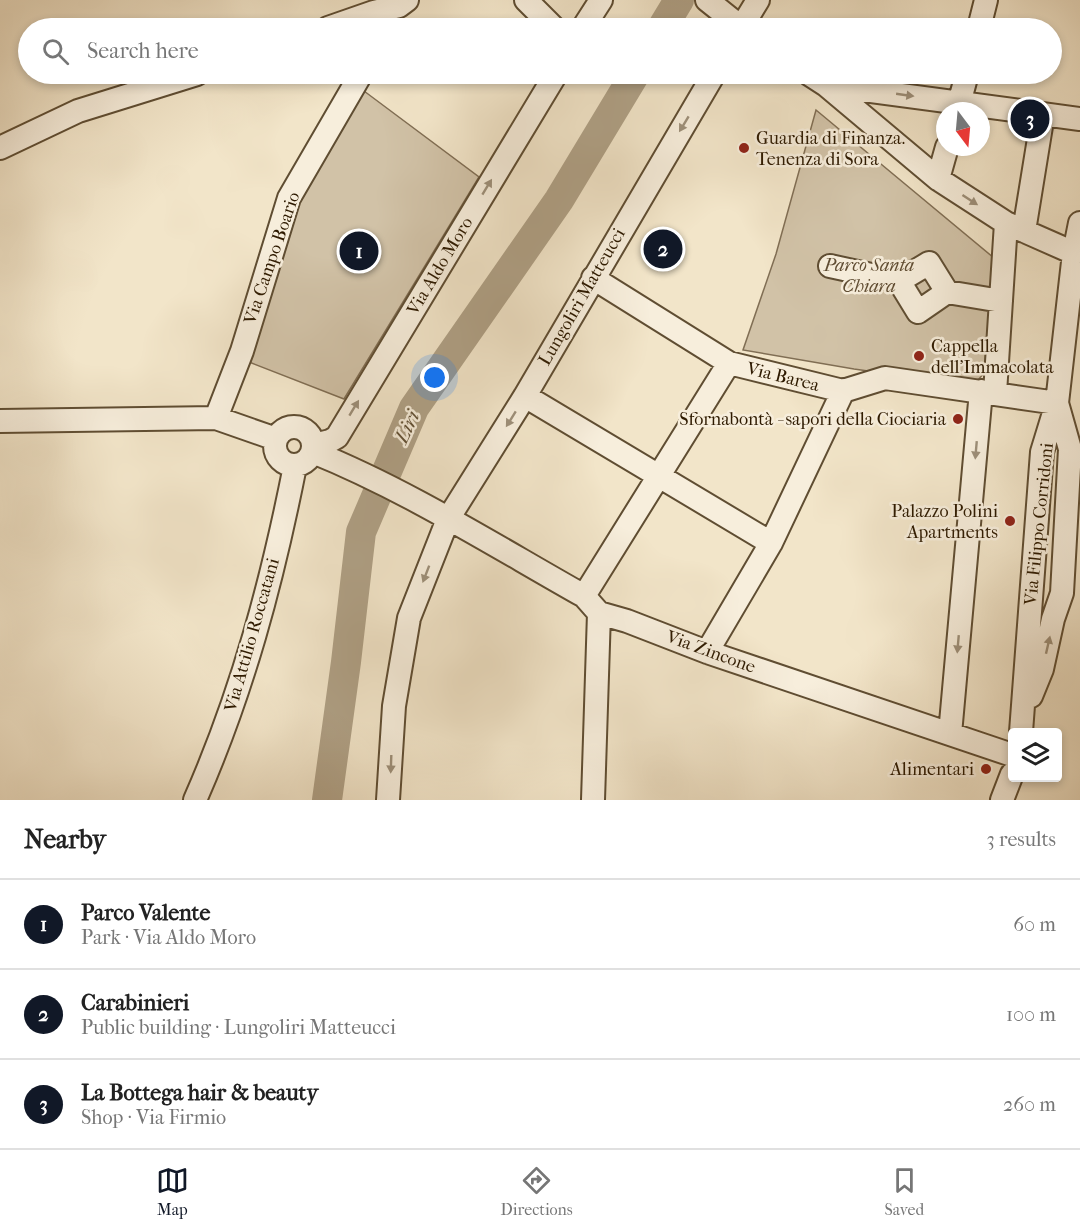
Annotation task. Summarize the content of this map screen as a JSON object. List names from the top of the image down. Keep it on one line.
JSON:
{"streets":{"street":["Via Campo Boario","Via Aldo Moro","Lungoliri Matteucci","Via Barea","Via Filippo Corridoni","Via Attilio Roccatani","Via Zincone"]},"crossings":[["Via Aldo Moro","Via Attilio Roccatani"],["Lungoliri Matteucci","Via Barea"],["Via Barea","Via Filippo Corridoni"]],"one_way":["Via Aldo Moro"],"water":["Liri"],"parks":["Parco Santa Chiara"],"places":["Guardia di Finanza. Tenenza di Sora","Cappella dell'Immacolata","Sfornabontà - sapori della Ciociaria","Palazzo Polini Apartments","Alimentari"],"north":"bottom","page":{"search":"Search here","pins":["3","2","1"],"heading":["Nearby","3 results"],"list":[{"mark":"1","name":"Parco Valente","note":"Park · Via Aldo Moro","value":"60 m"},{"mark":"2","name":"Carabinieri","note":"Public building · Lungoliri Matteucci","value":"100 m"},{"mark":"3","name":"La Bottega hair & beauty","note":"Shop · Via Firmio","value":"260 m"}],"nav":["Map","Directions","Saved"]}}
